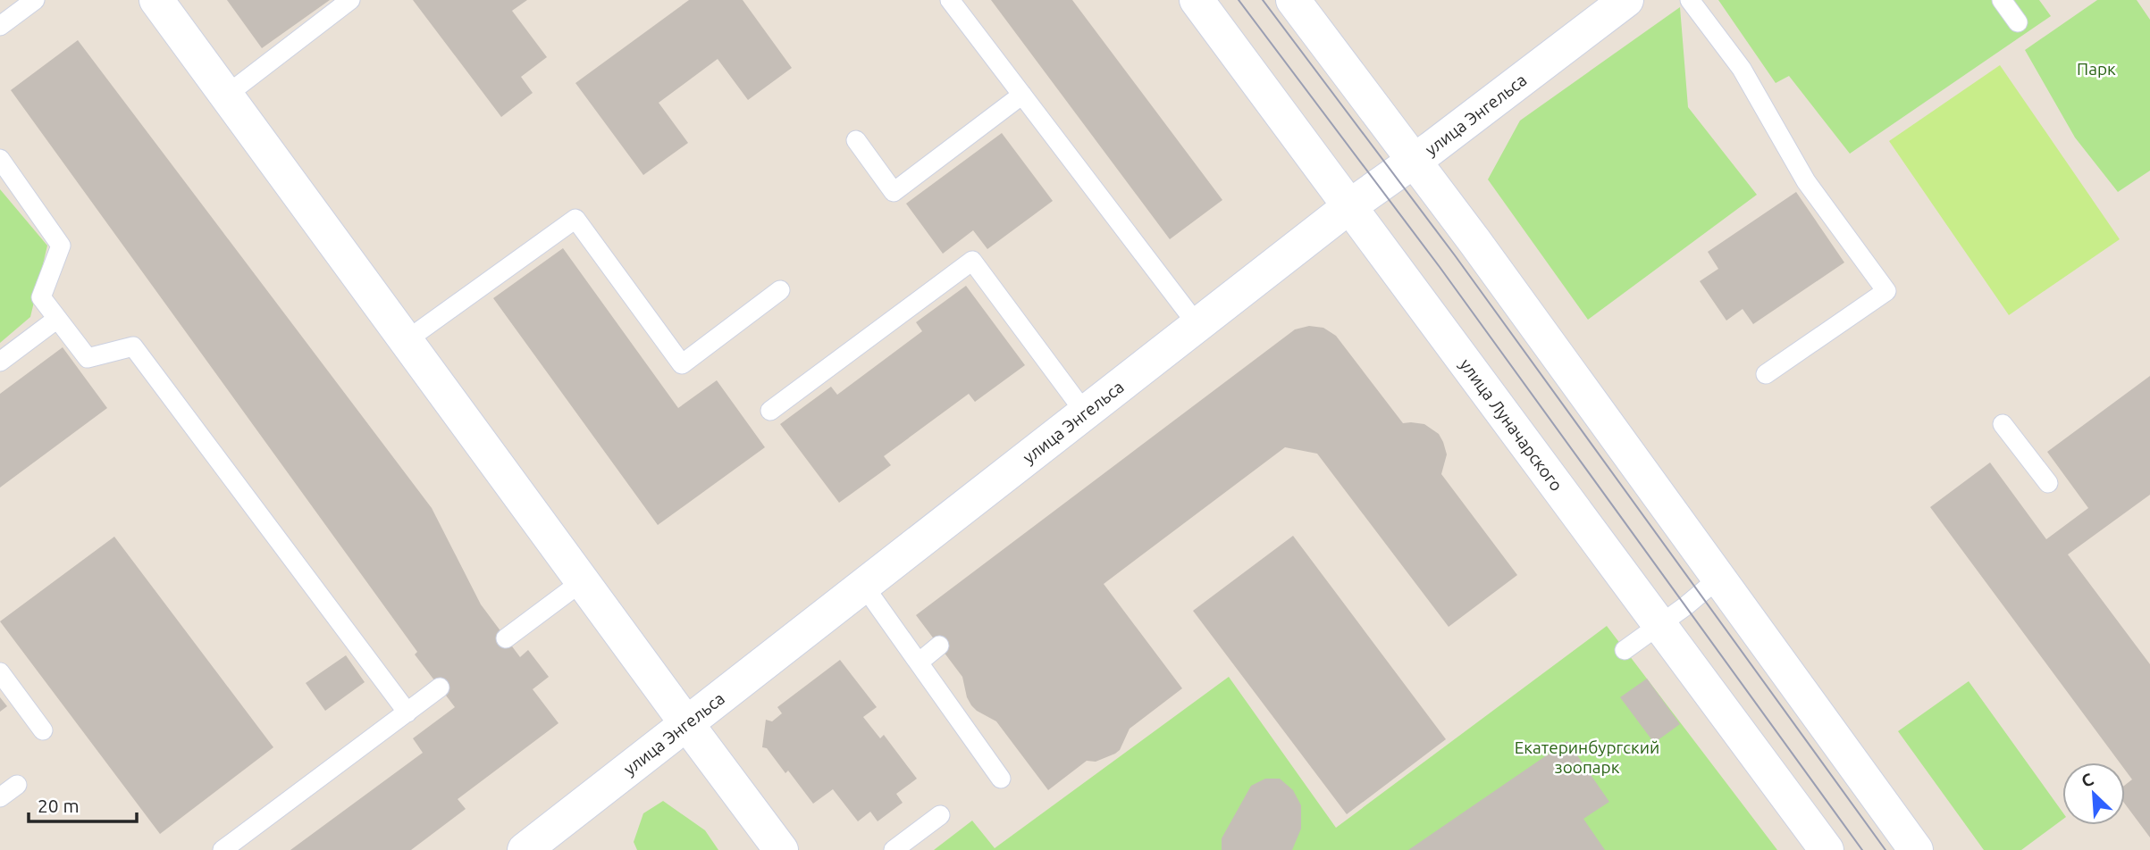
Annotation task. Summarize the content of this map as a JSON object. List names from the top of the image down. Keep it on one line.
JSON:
{"streets":{"street":["улица Энгельса","улица Луначарского"]},"crossings":[["улица Энгельса","улица Луначарского"]],"parks":["Парк","Екатеринбургский зоопарк"],"scale_bar":"20 m","north":"top left"}
